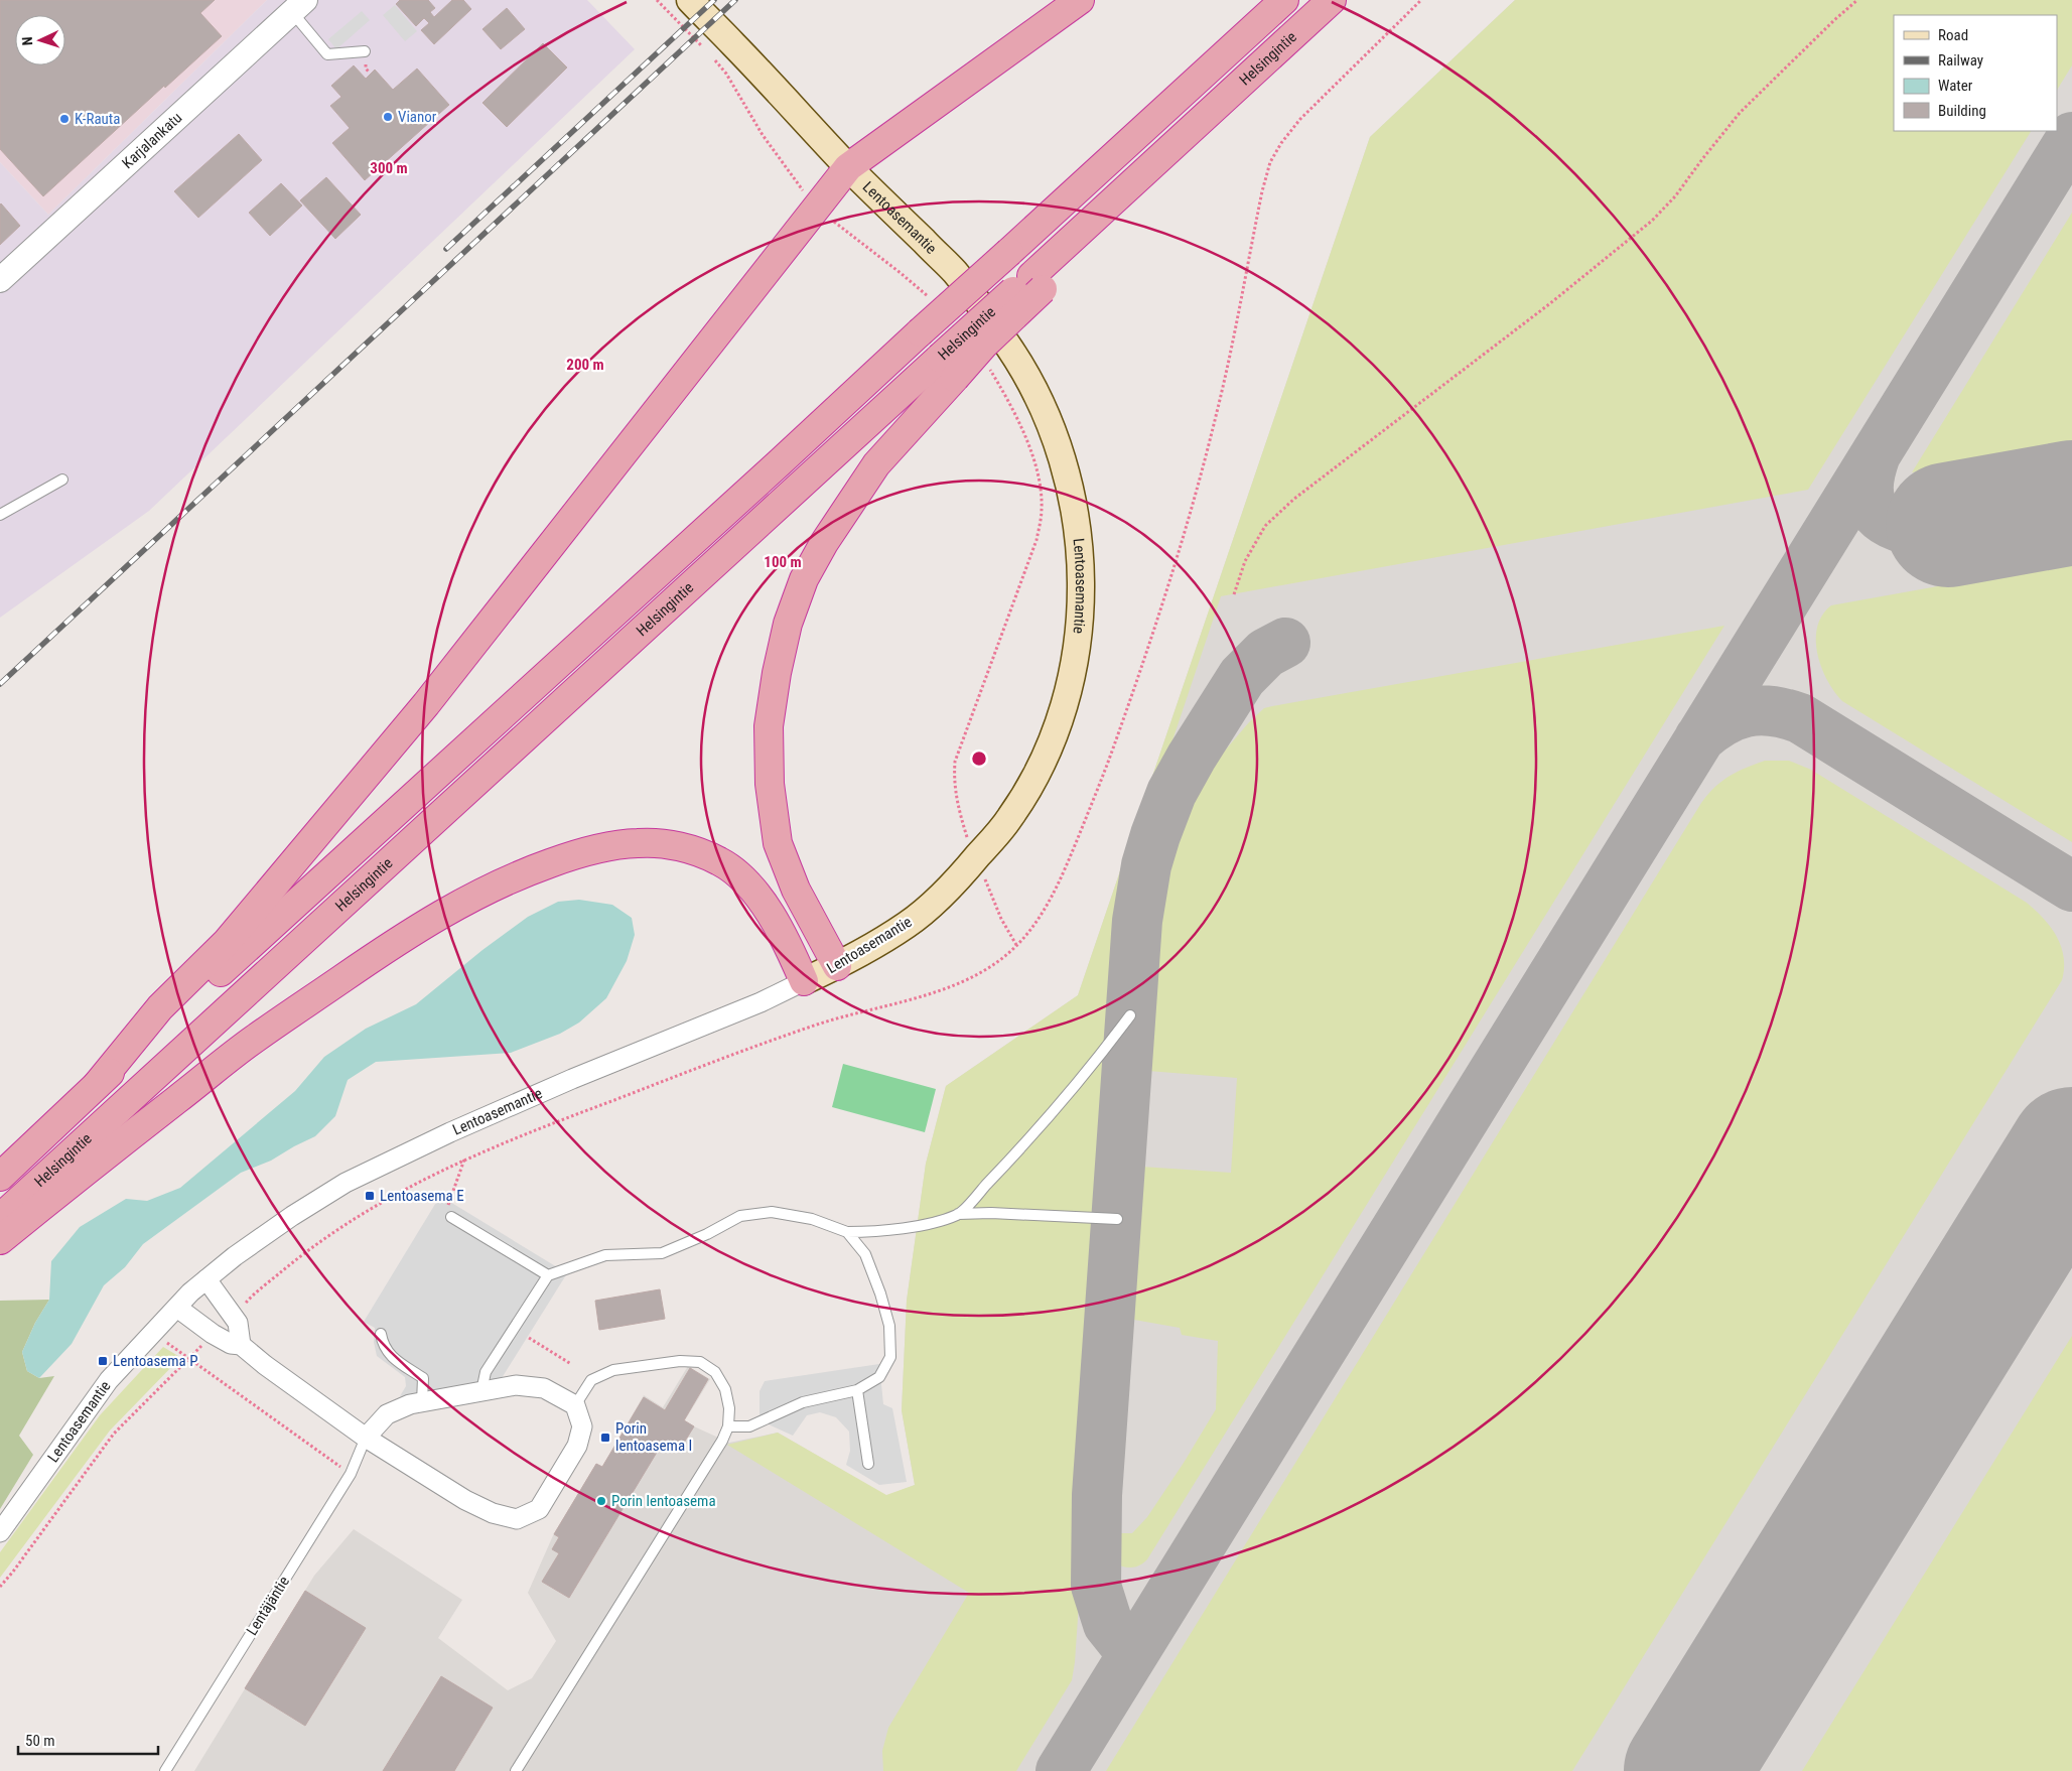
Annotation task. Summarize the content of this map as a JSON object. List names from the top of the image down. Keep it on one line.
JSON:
{"streets":{"highway":["Helsingintie"],"main road":["Lentoasemantie"],"street":["Karjalankatu"],"lane":["Lentäjäntie"]},"places":{"other":["Vianor","K-Rauta","Porin lentoasema"],"transit":["Lentoasema E","Lentoasema P","Porin lentoasema I"]},"legend":["Road","Railway","Water","Building"],"scale_bar":"50 m","north":"left","rings":["300 m","200 m","100 m"]}
